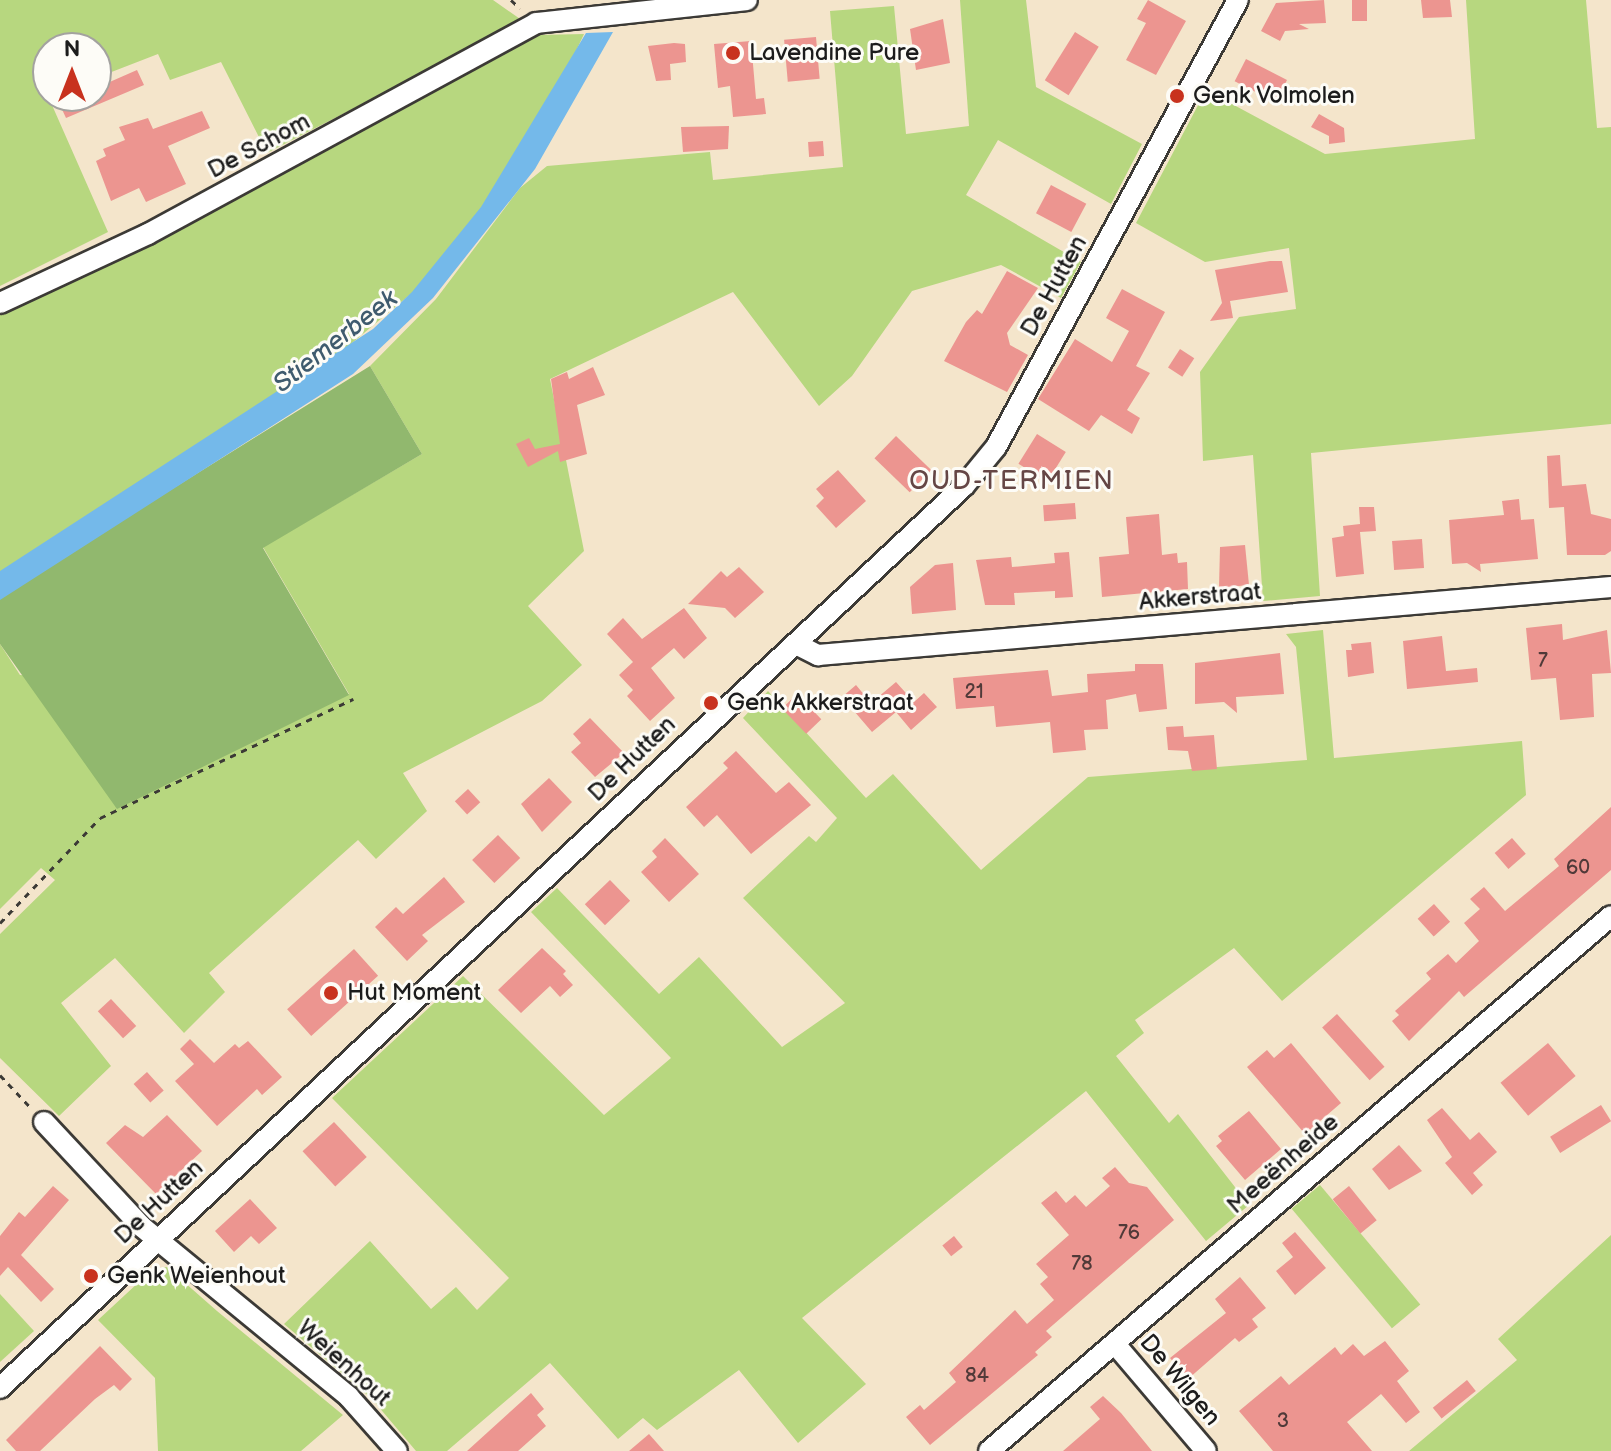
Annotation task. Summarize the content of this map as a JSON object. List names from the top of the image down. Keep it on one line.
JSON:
{"streets":{"street":["De Schom","De Hutten","Akkerstraat","Meeënheide","Weienhout","De Wilgen"]},"crossings":[["De Hutten","Akkerstraat"],["De Hutten","Weienhout"],["Meeënheide","De Wilgen"]],"districts":["OUD-TERMIEN"],"water":["Stiemerbeek"],"places":["Lavendine Pure","Genk Volmolen","Genk Akkerstraat","Hut Moment","Genk Weienhout"],"house_numbers":["7","21","60","76","78","84","3"],"north":"top"}
